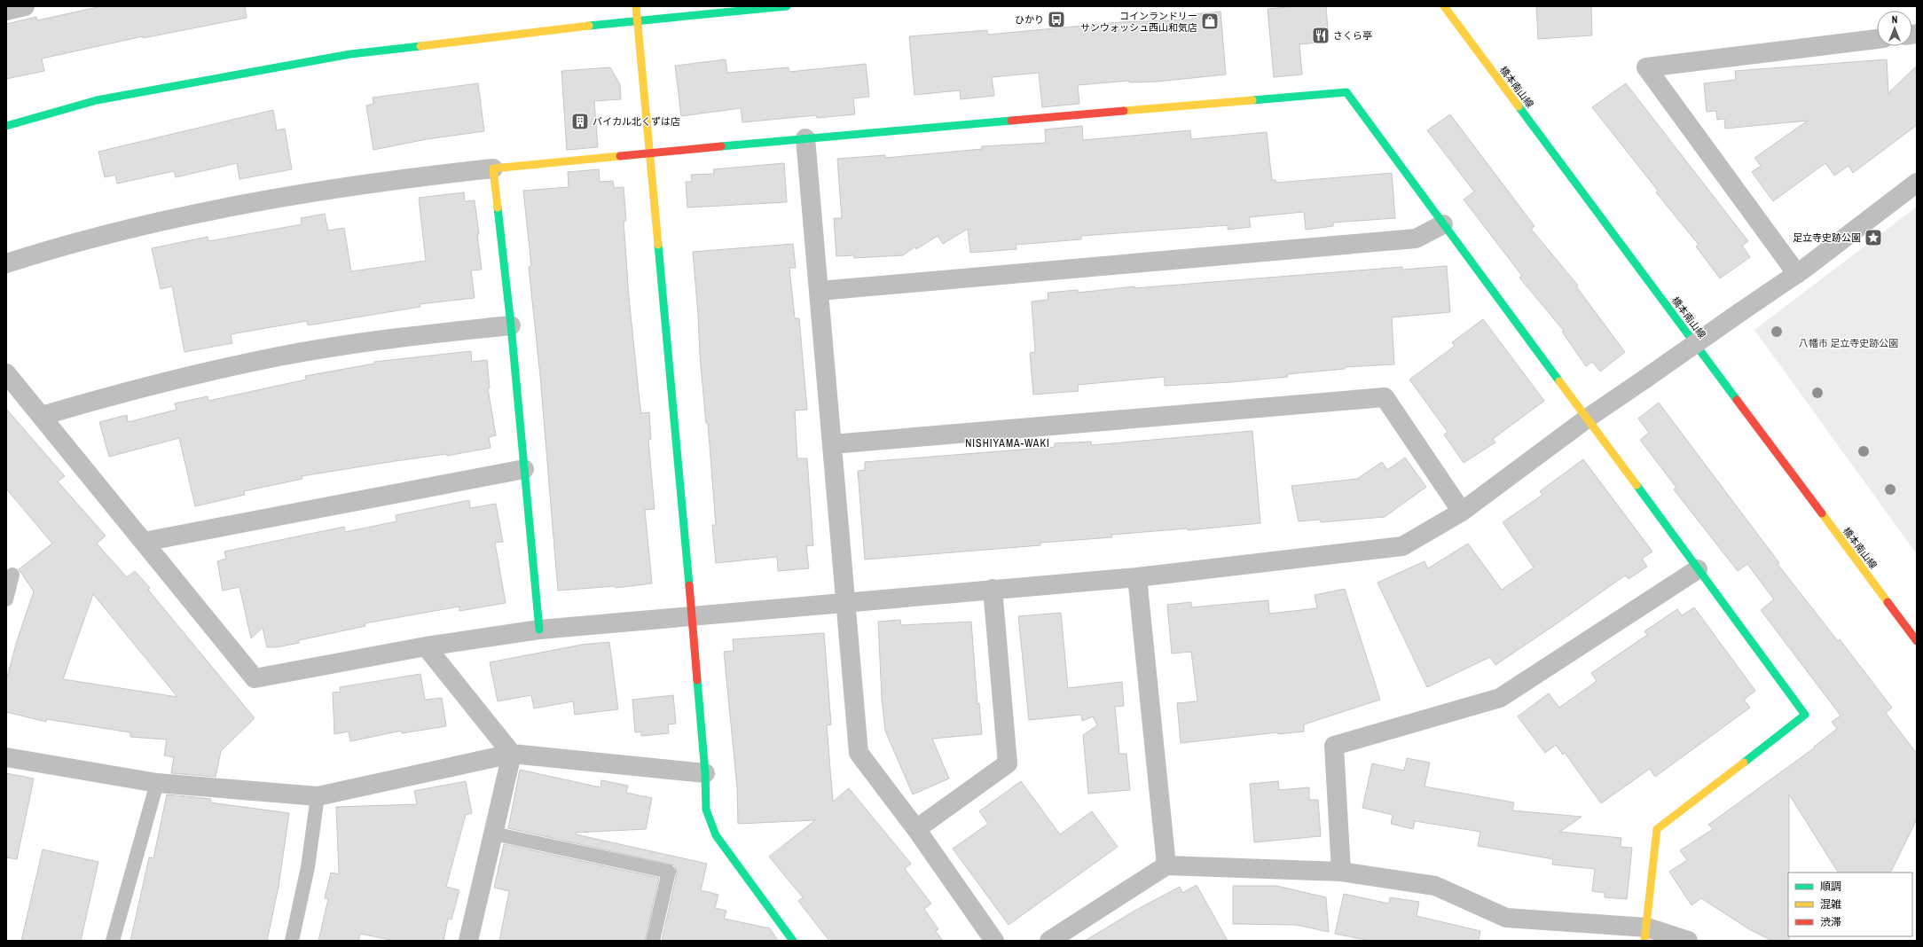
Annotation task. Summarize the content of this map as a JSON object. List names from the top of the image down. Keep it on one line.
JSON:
{"streets":{"street":["橋本南山線"]},"districts":["NISHIYAMA-WAKI"],"parks":["八幡市 足立寺史跡公園"],"places":{"bus stop":["ひかり"],"shop":["コインランドリー サンウォッシュ西山和気店"],"restaurant":["さくら亭"],"building":["バイカル北くずは店"],"place":["足立寺史跡公園"]},"legend":["順調","混雑","渋滞"],"north":"top"}
